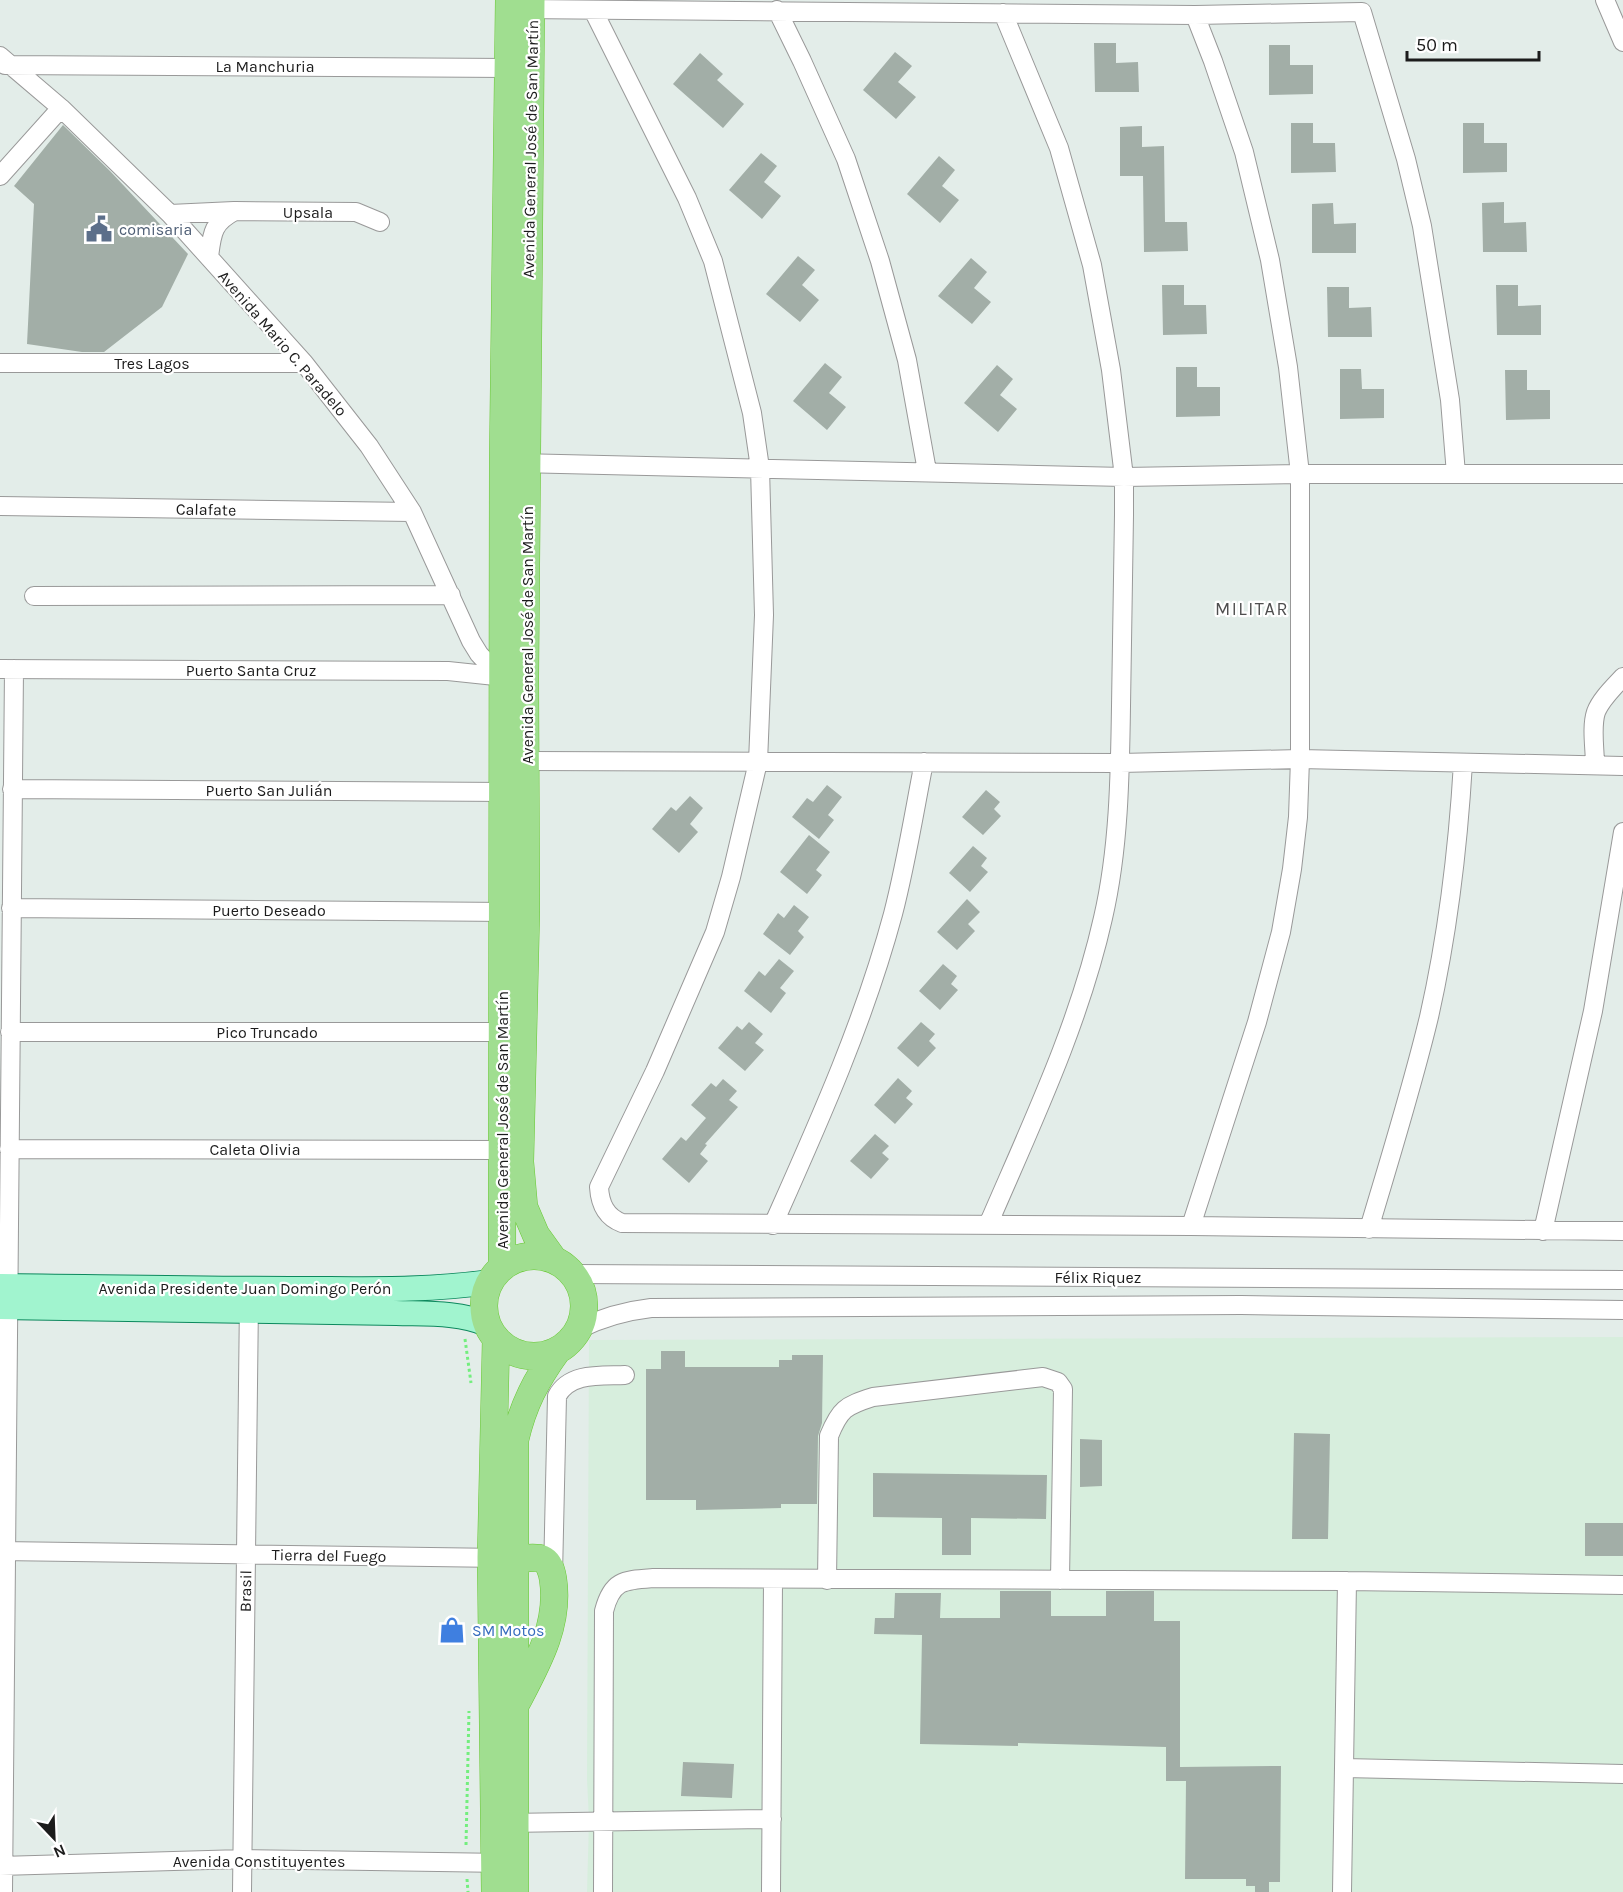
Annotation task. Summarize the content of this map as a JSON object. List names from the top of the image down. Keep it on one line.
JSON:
{"streets":{"highway":["Avenida General José de San Martín"],"main road":["Avenida Presidente Juan Domingo Perón"],"street":["La Manchuria","Upsala","Avenida Mario C. Paradelo","Tres Lagos","Calafate","Puerto Santa Cruz","Puerto San Julián","Puerto Deseado","Pico Truncado","Caleta Olivia","Félix Riquez","Tierra del Fuego","Brasil","Avenida Constituyentes"]},"crossings":[["La Manchuria","Avenida General José de San Martín"],["La Manchuria","Avenida Mario C. Paradelo"],["Avenida General José de San Martín","Avenida Mario C. Paradelo"],["Avenida General José de San Martín","Puerto Santa Cruz"],["Avenida General José de San Martín","Puerto San Julián"],["Avenida General José de San Martín","Puerto Deseado"],["Avenida General José de San Martín","Pico Truncado"],["Avenida General José de San Martín","Caleta Olivia"],["Avenida General José de San Martín","Félix Riquez"],["Avenida General José de San Martín","Avenida Presidente Juan Domingo Perón"],["Avenida General José de San Martín","Tierra del Fuego"],["Avenida General José de San Martín","Avenida Constituyentes"],["Upsala","Avenida Mario C. Paradelo"],["Avenida Mario C. Paradelo","Tres Lagos"],["Avenida Mario C. Paradelo","Calafate"],["Avenida Mario C. Paradelo","Puerto Santa Cruz"],["Félix Riquez","Avenida Presidente Juan Domingo Perón"],["Avenida Presidente Juan Domingo Perón","Brasil"],["Tierra del Fuego","Brasil"],["Brasil","Avenida Constituyentes"]],"districts":["MILITAR"],"places":{"public building":["comisaria"],"shop":["SM Motos"]},"scale_bar":"50 m","north":"bottom right"}
